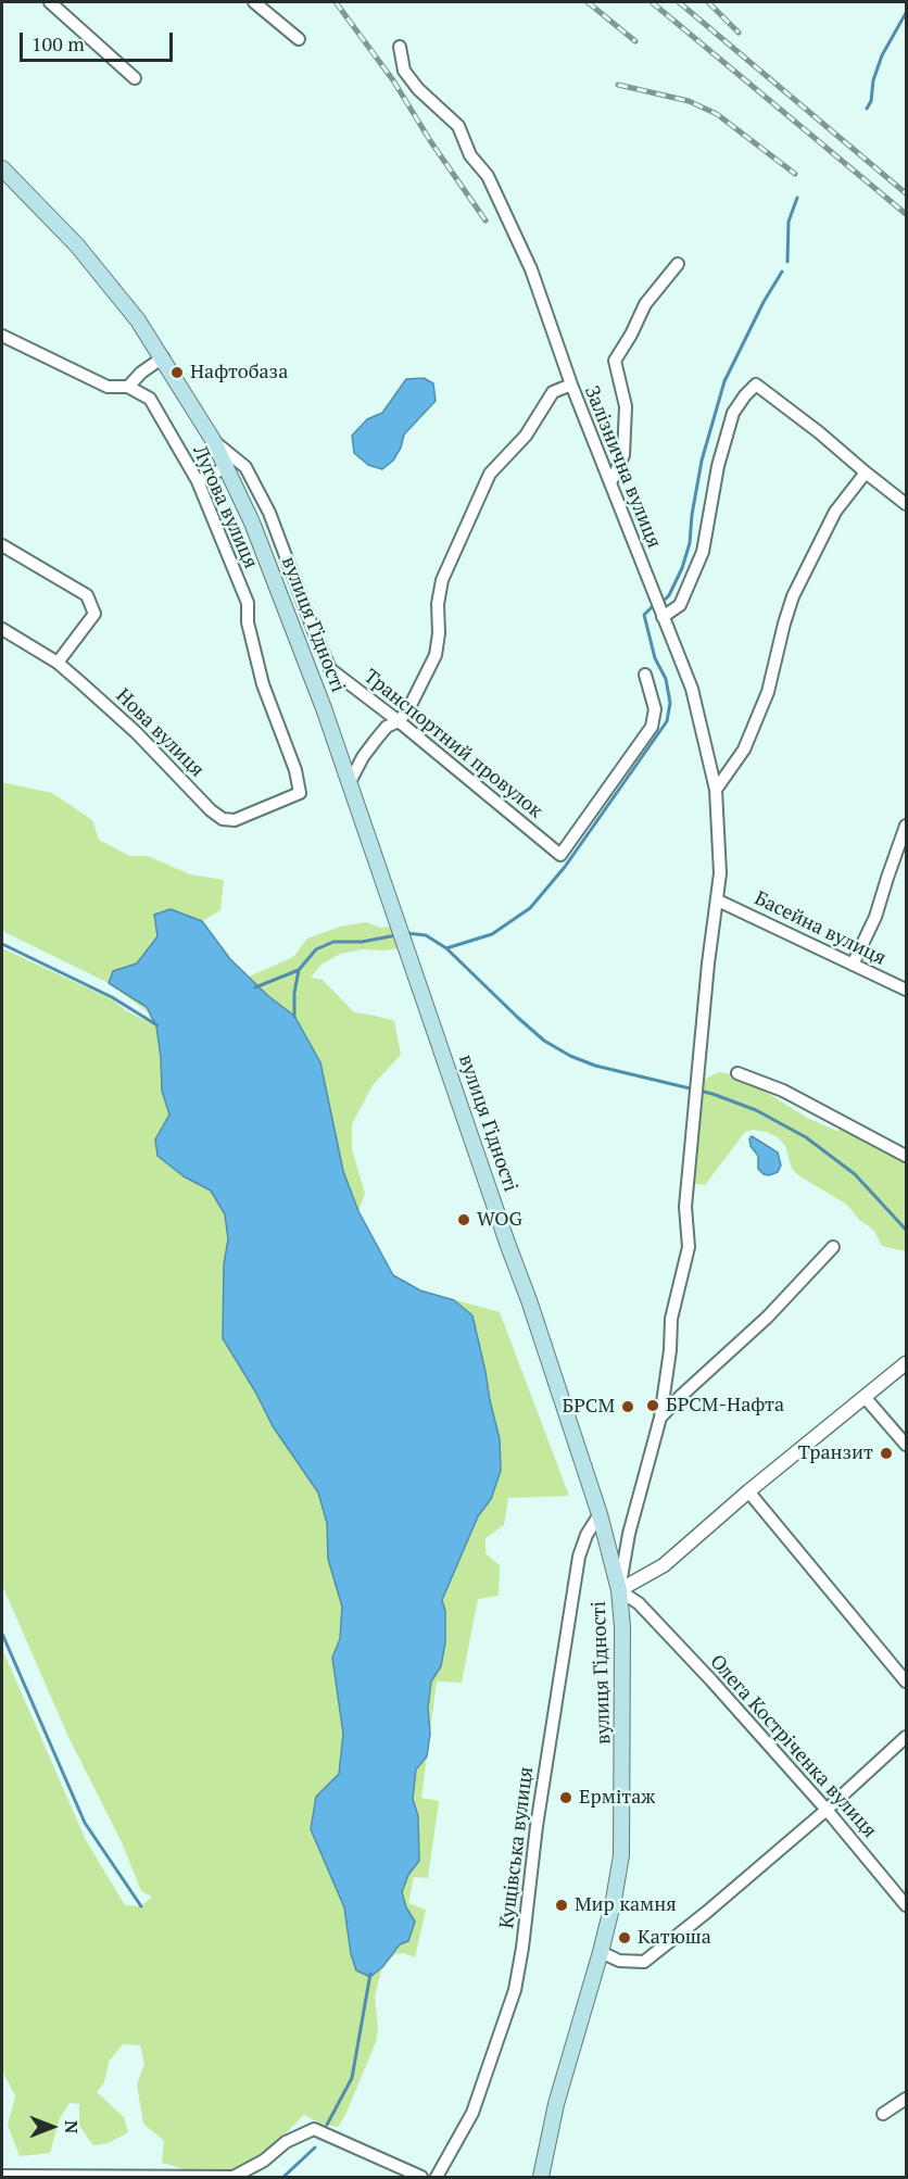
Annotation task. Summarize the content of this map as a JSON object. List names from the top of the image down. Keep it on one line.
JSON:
{"streets":{"main road":["вулиця Гідності"],"street":["Залізнична вулиця","Лугова вулиця","Нова вулиця","Транспортний провулок","Басейна вулиця","Олега Костріченка вулиця","Кущівська вулиця"]},"crossings":[["Залізнична вулиця","вулиця Гідності"],["Залізнична вулиця","Транспортний провулок"],["Залізнична вулиця","Басейна вулиця"],["Залізнична вулиця","Олега Костріченка вулиця"],["Лугова вулиця","Нова вулиця"],["вулиця Гідності","Транспортний провулок"],["вулиця Гідності","Олега Костріченка вулиця"],["вулиця Гідності","Кущівська вулиця"]],"places":["Нафтобаза","WOG","БРСМ-Нафта","БРСМ","Транзит","Ермітаж","Мир камня","Катюша"],"scale_bar":"100 m","north":"right"}
